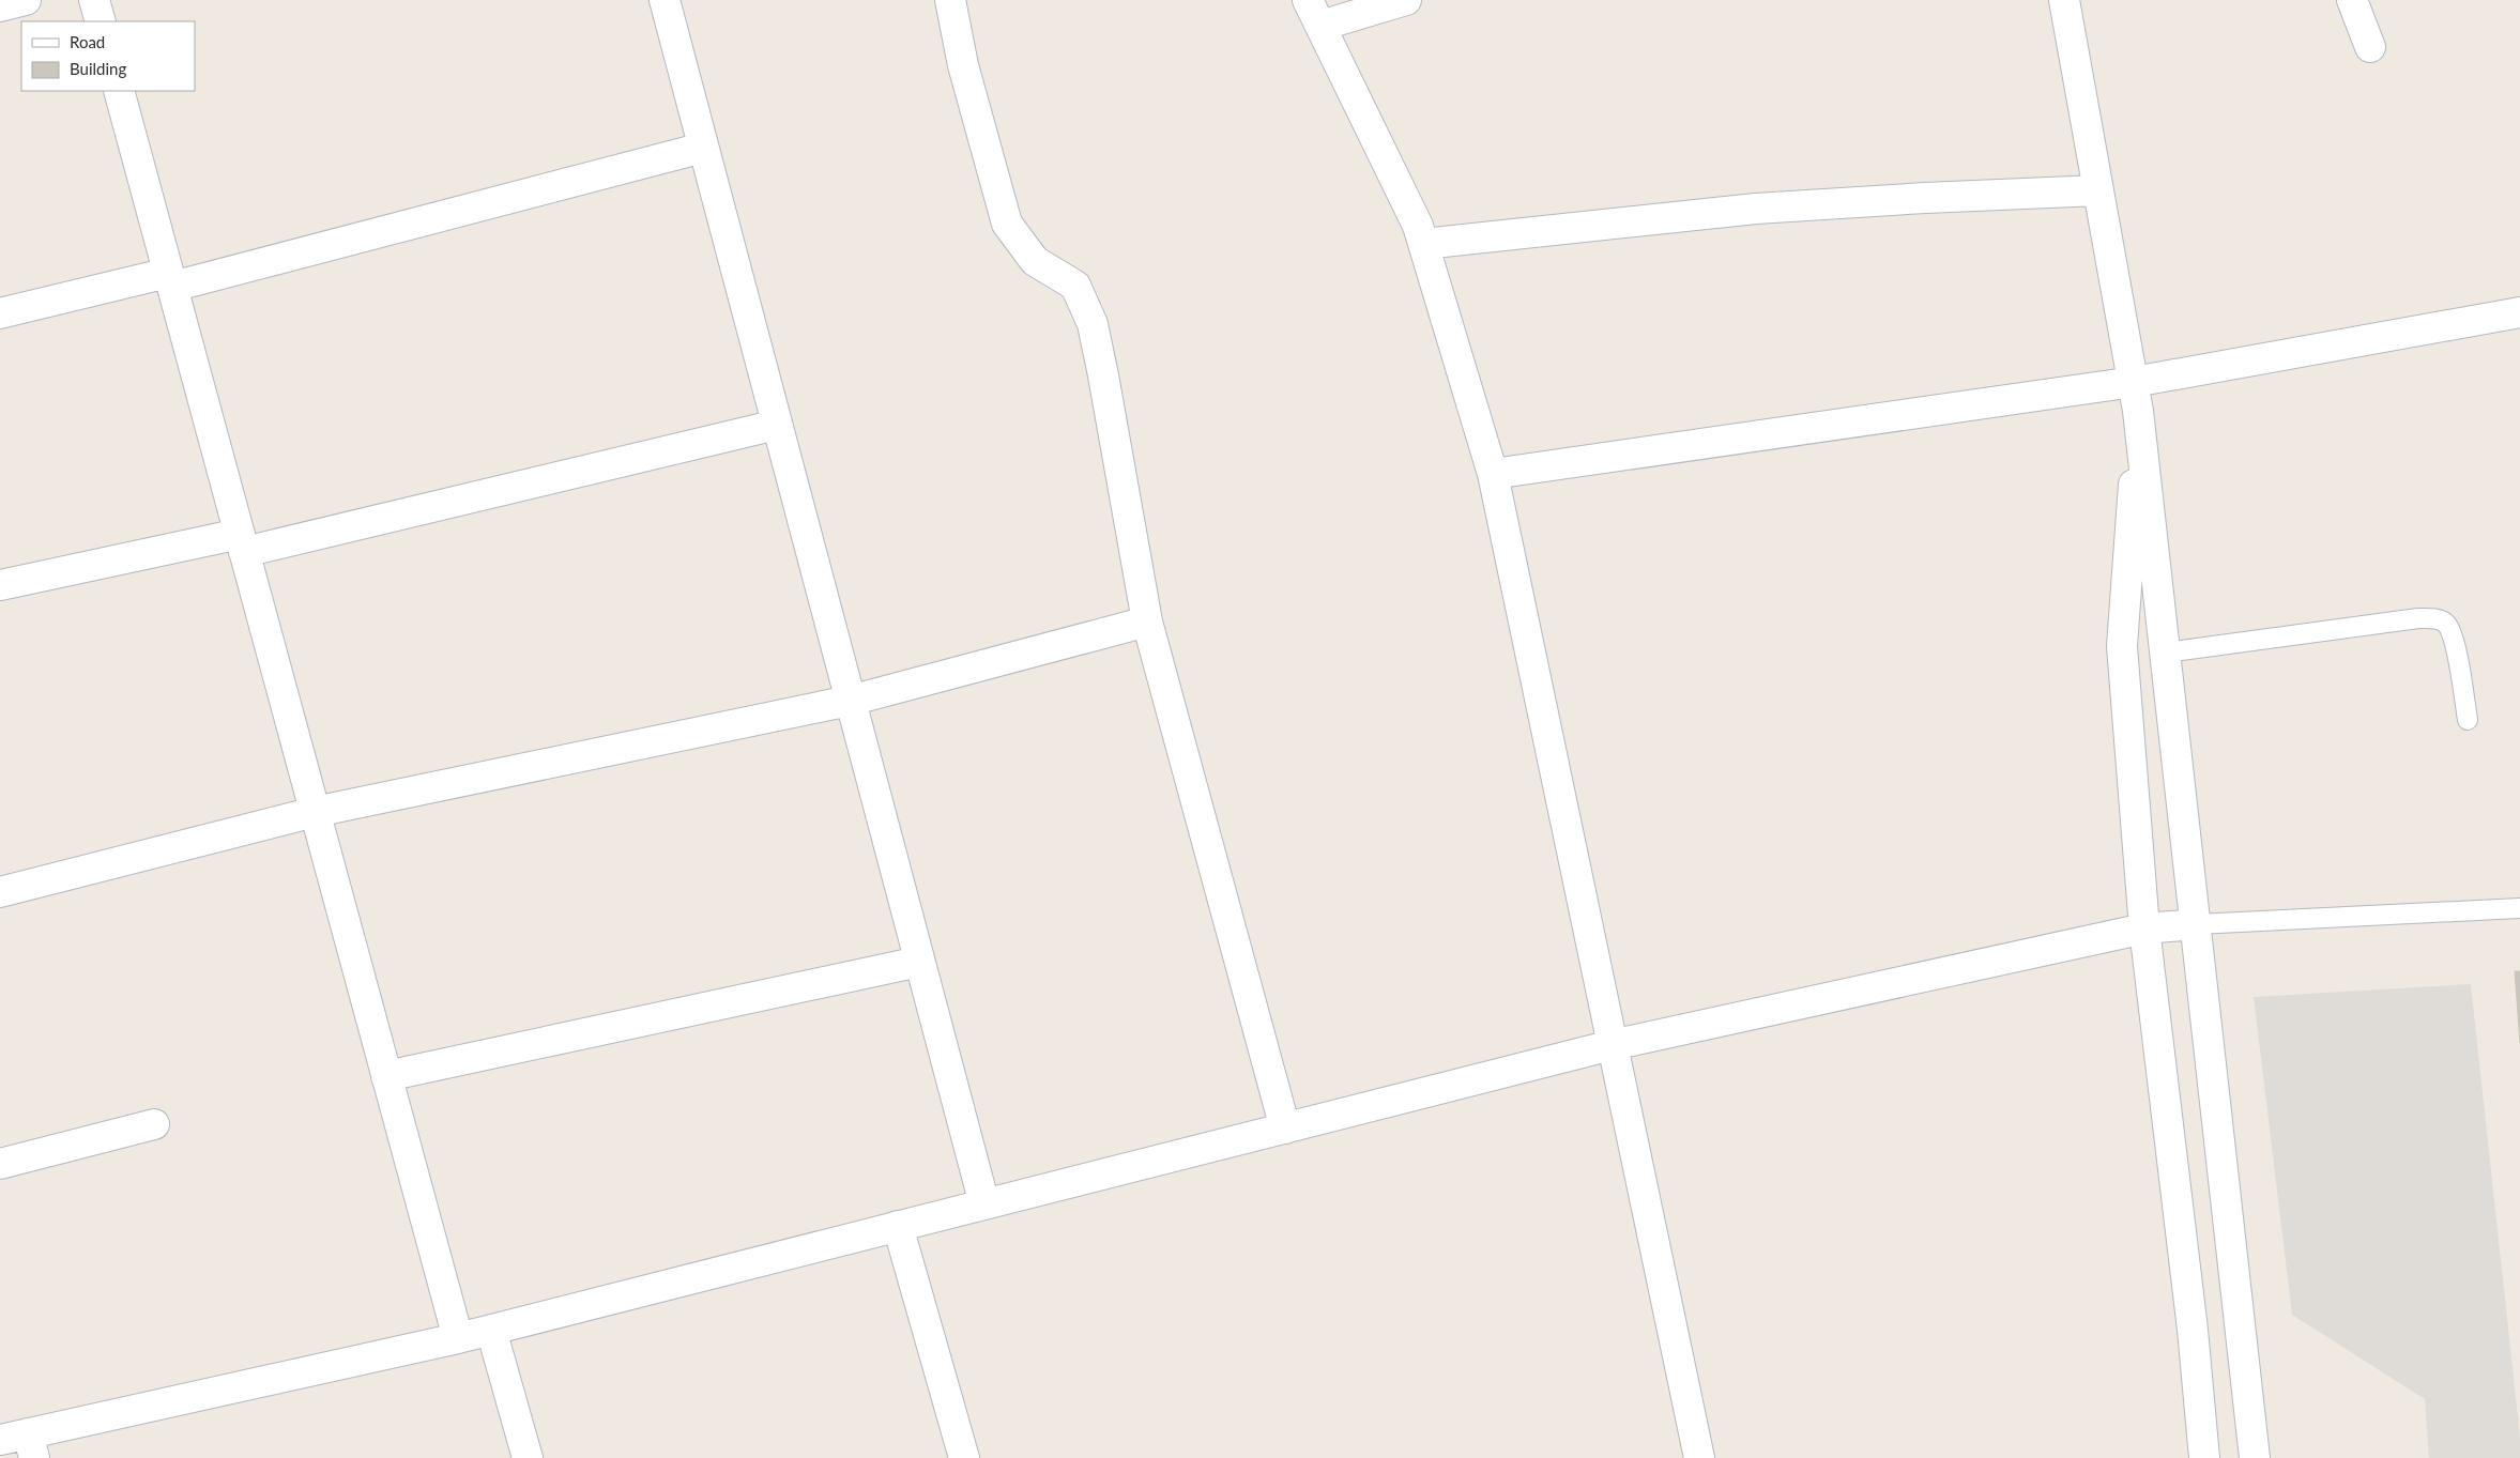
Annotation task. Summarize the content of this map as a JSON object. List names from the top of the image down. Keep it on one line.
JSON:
{"legend":["Road","Building"]}
